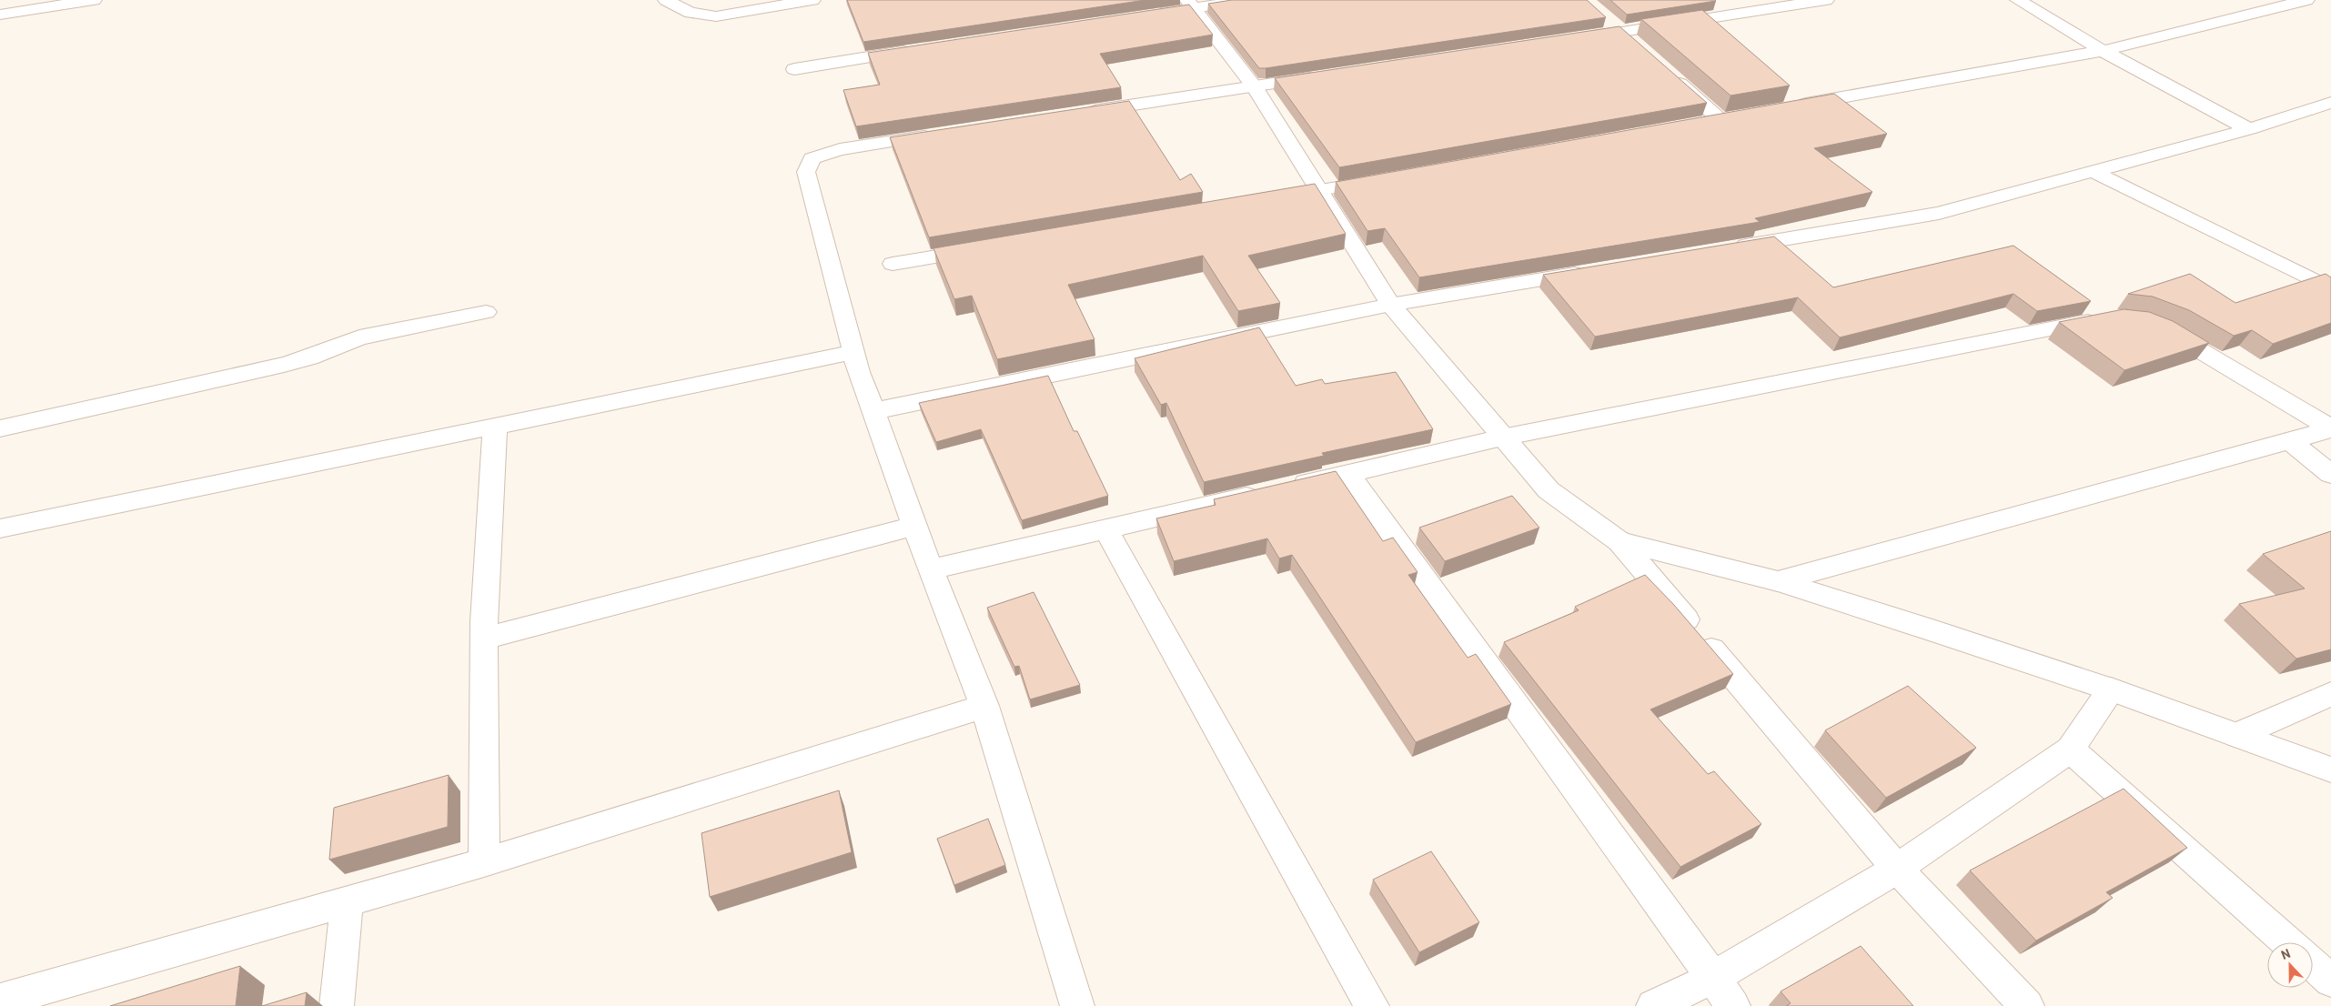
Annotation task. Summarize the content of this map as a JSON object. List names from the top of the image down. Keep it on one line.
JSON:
{"north":"top"}
